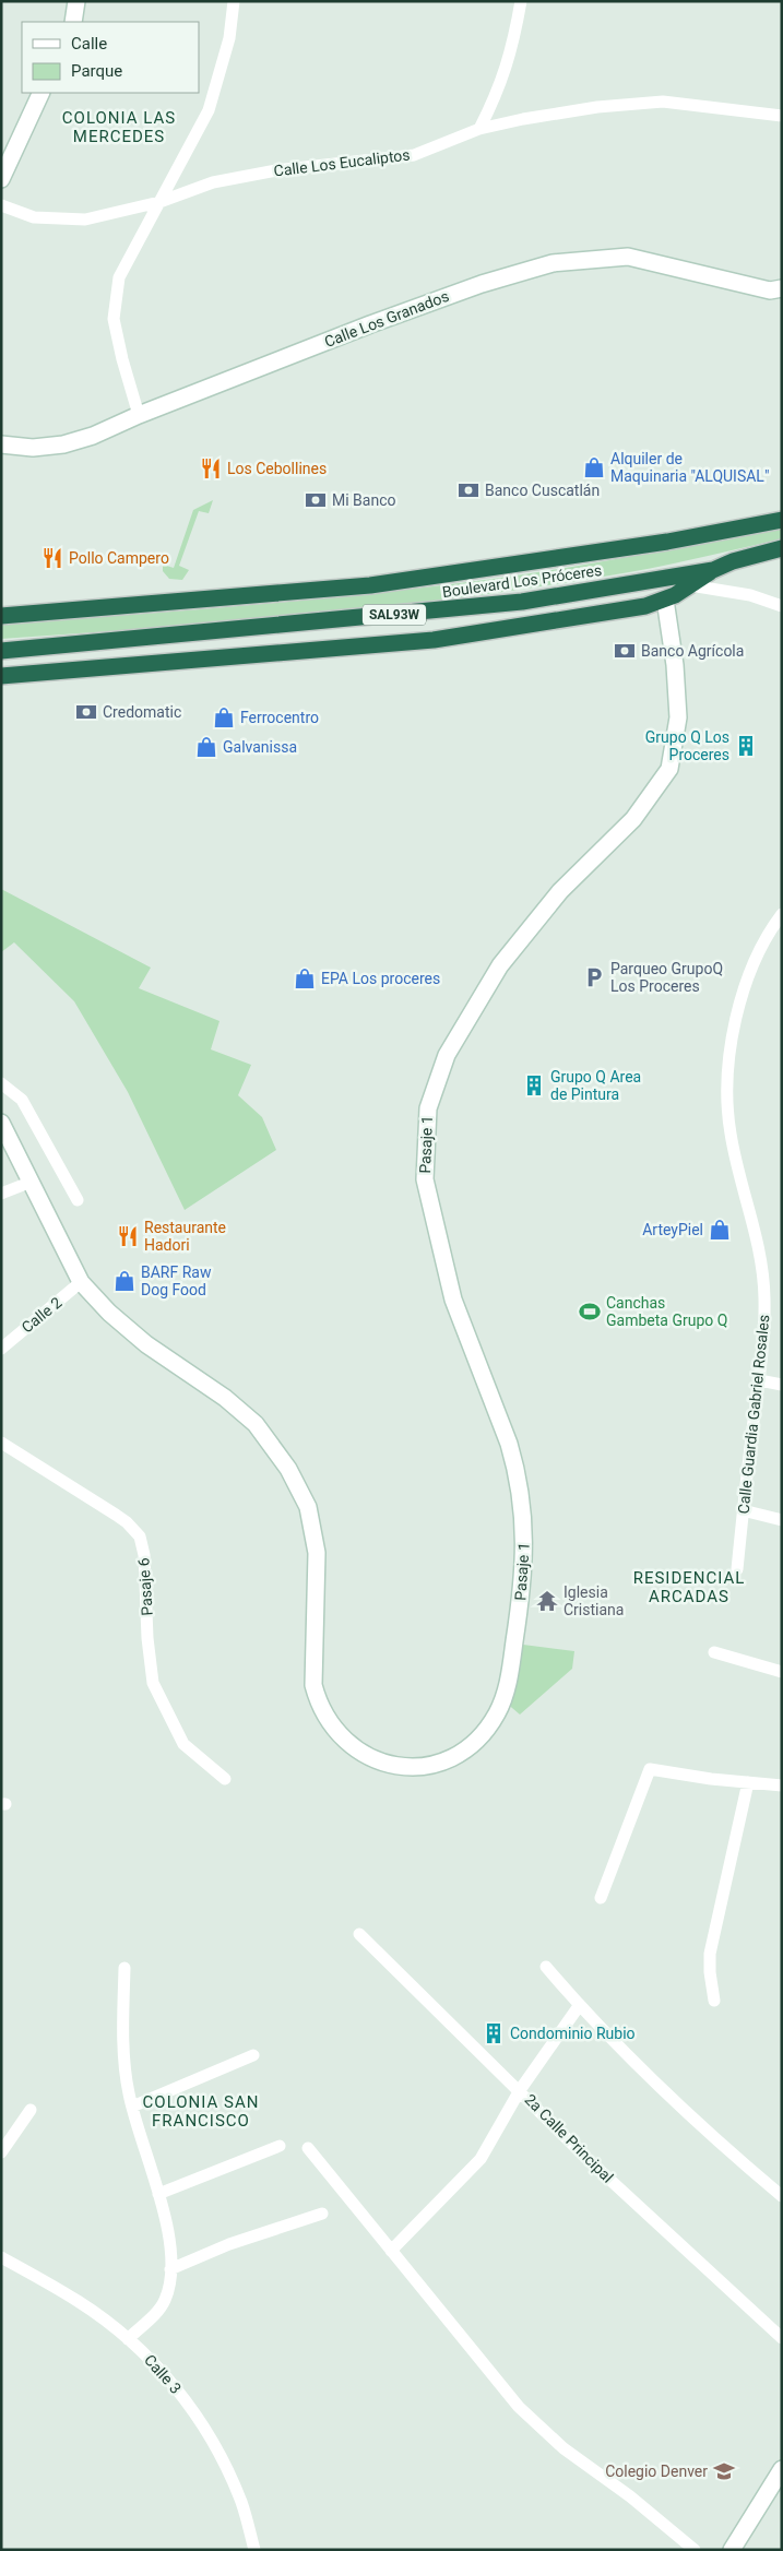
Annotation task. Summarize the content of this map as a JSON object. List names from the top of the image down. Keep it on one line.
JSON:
{"streets":{"highway":["Boulevard Los Próceres","SAL93W"],"street":["Calle Los Eucaliptos","Calle Los Granados","Pasaje 1","Calle 2","Calle Guardia Gabriel Rosales","Pasaje 6","2a Calle Principal","Calle 3"]},"crossings":[["Pasaje 1","Calle 2"]],"districts":["COLONIA LAS MERCEDES","RESIDENCIAL ARCADAS","COLONIA SAN FRANCISCO"],"places":{"shop":["Alquiler de Maquinaria \"ALQUISAL\"","Ferrocentro","Galvanissa","EPA Los proceres","ArteyPiel","BARF Raw Dog Food"],"restaurant":["Los Cebollines","Pollo Campero","Restaurante Hadori"],"bank":["Banco Cuscatlán","Mi Banco","Banco Agrícola","Credomatic"],"building":["Grupo Q Los Proceres","Grupo Q Area de Pintura","Condominio Rubio"],"parking":["Parqueo GrupoQ Los Proceres"],"sports":["Canchas Gambeta Grupo Q"],"temple":["Iglesia Cristiana"],"school or university":["Colegio Denver"]},"legend":["Calle","Parque"]}
